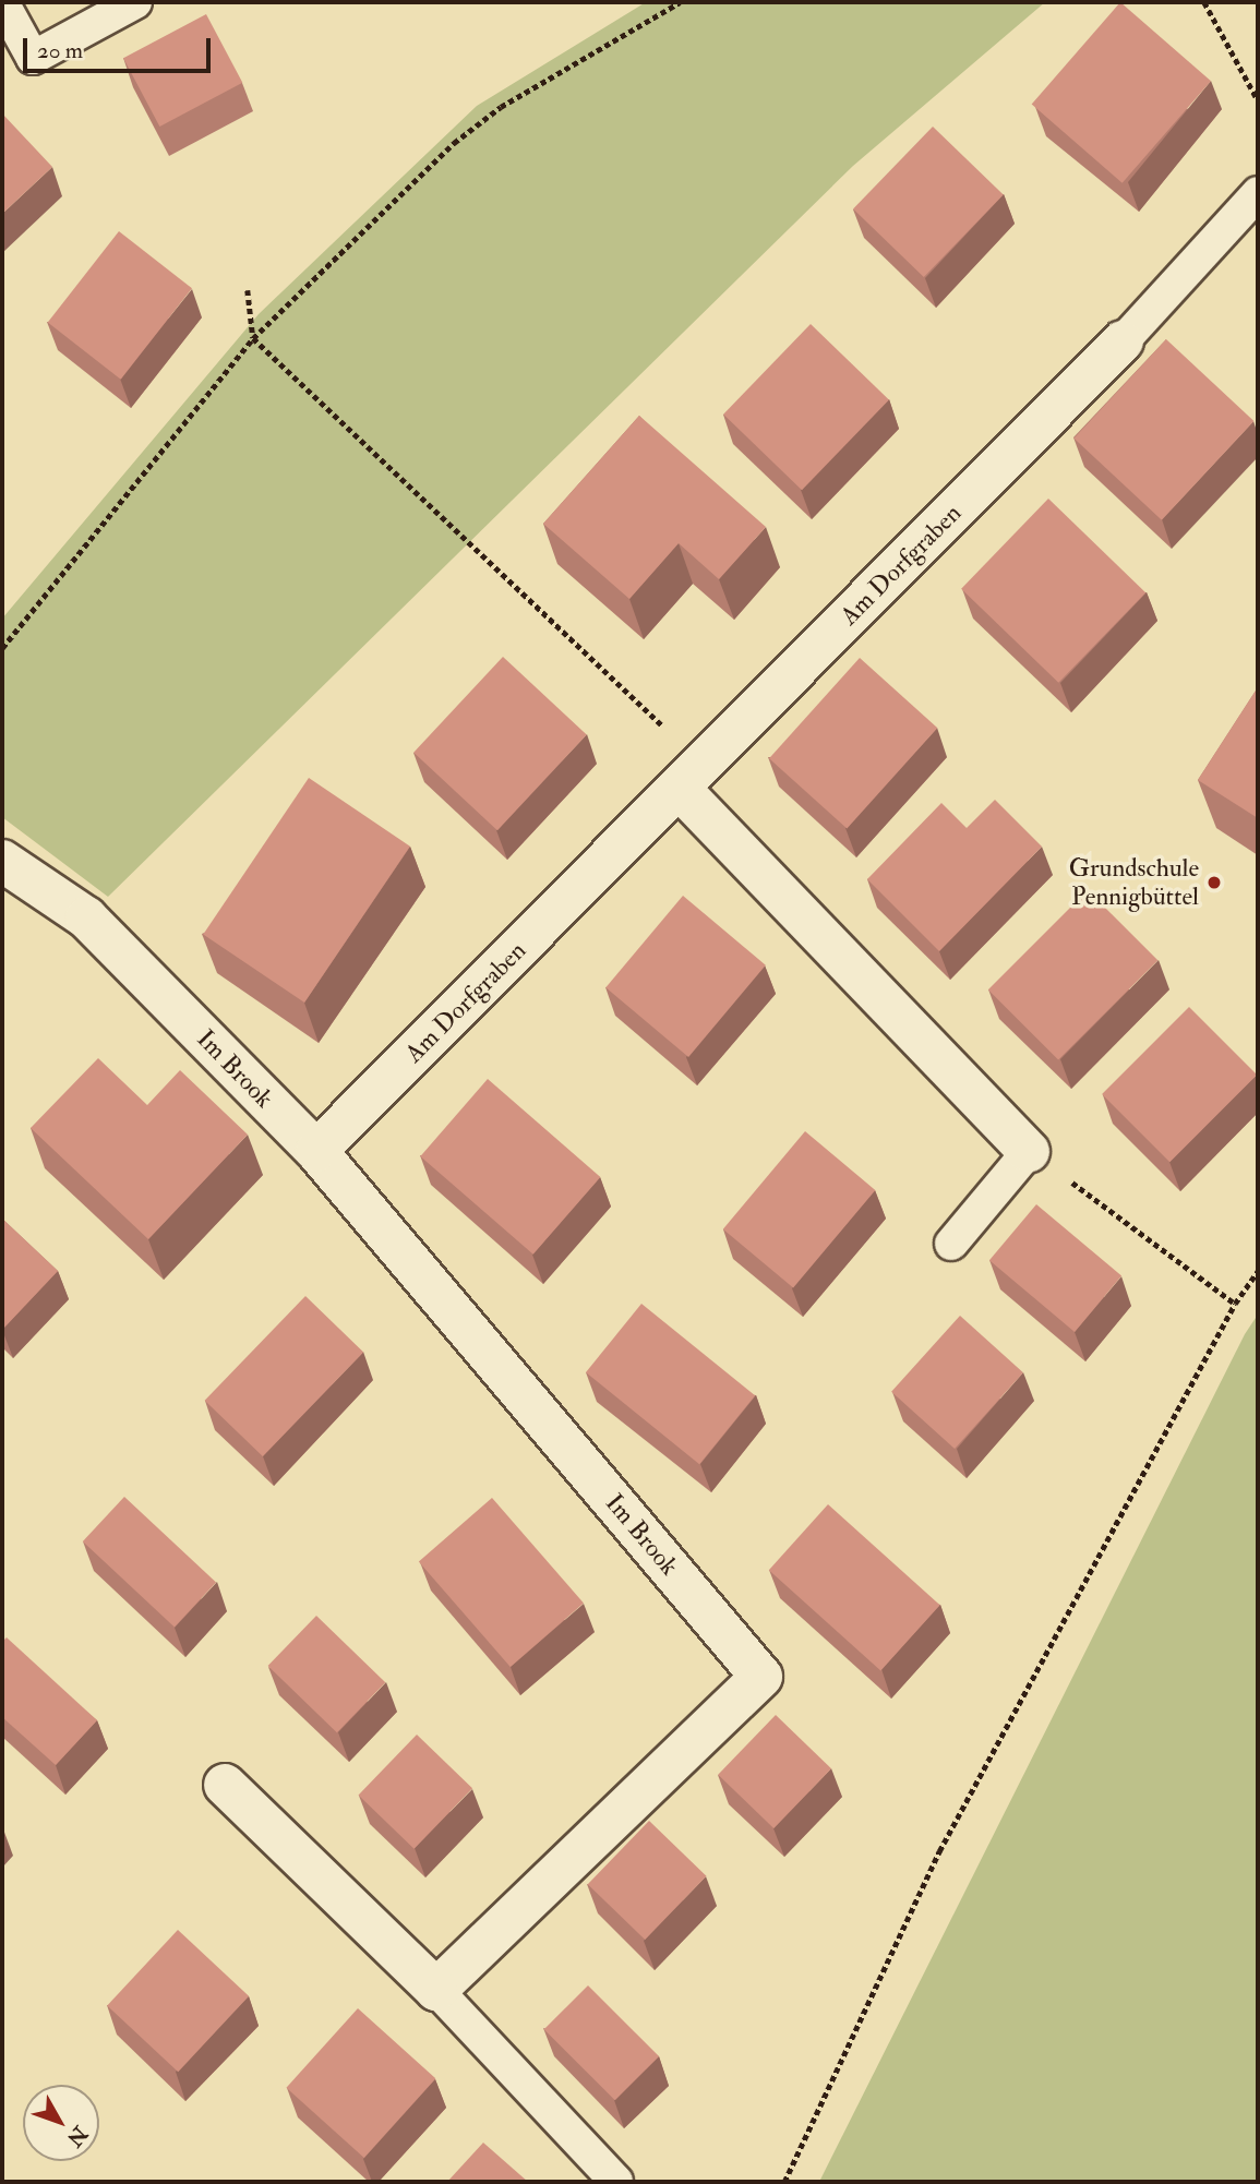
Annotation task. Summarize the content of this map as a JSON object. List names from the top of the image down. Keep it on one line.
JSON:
{"streets":{"street":["Am Dorfgraben","Im Brook"]},"crossings":[["Am Dorfgraben","Im Brook"]],"places":["Grundschule Pennigbüttel"],"scale_bar":"20 m","north":"bottom right"}
